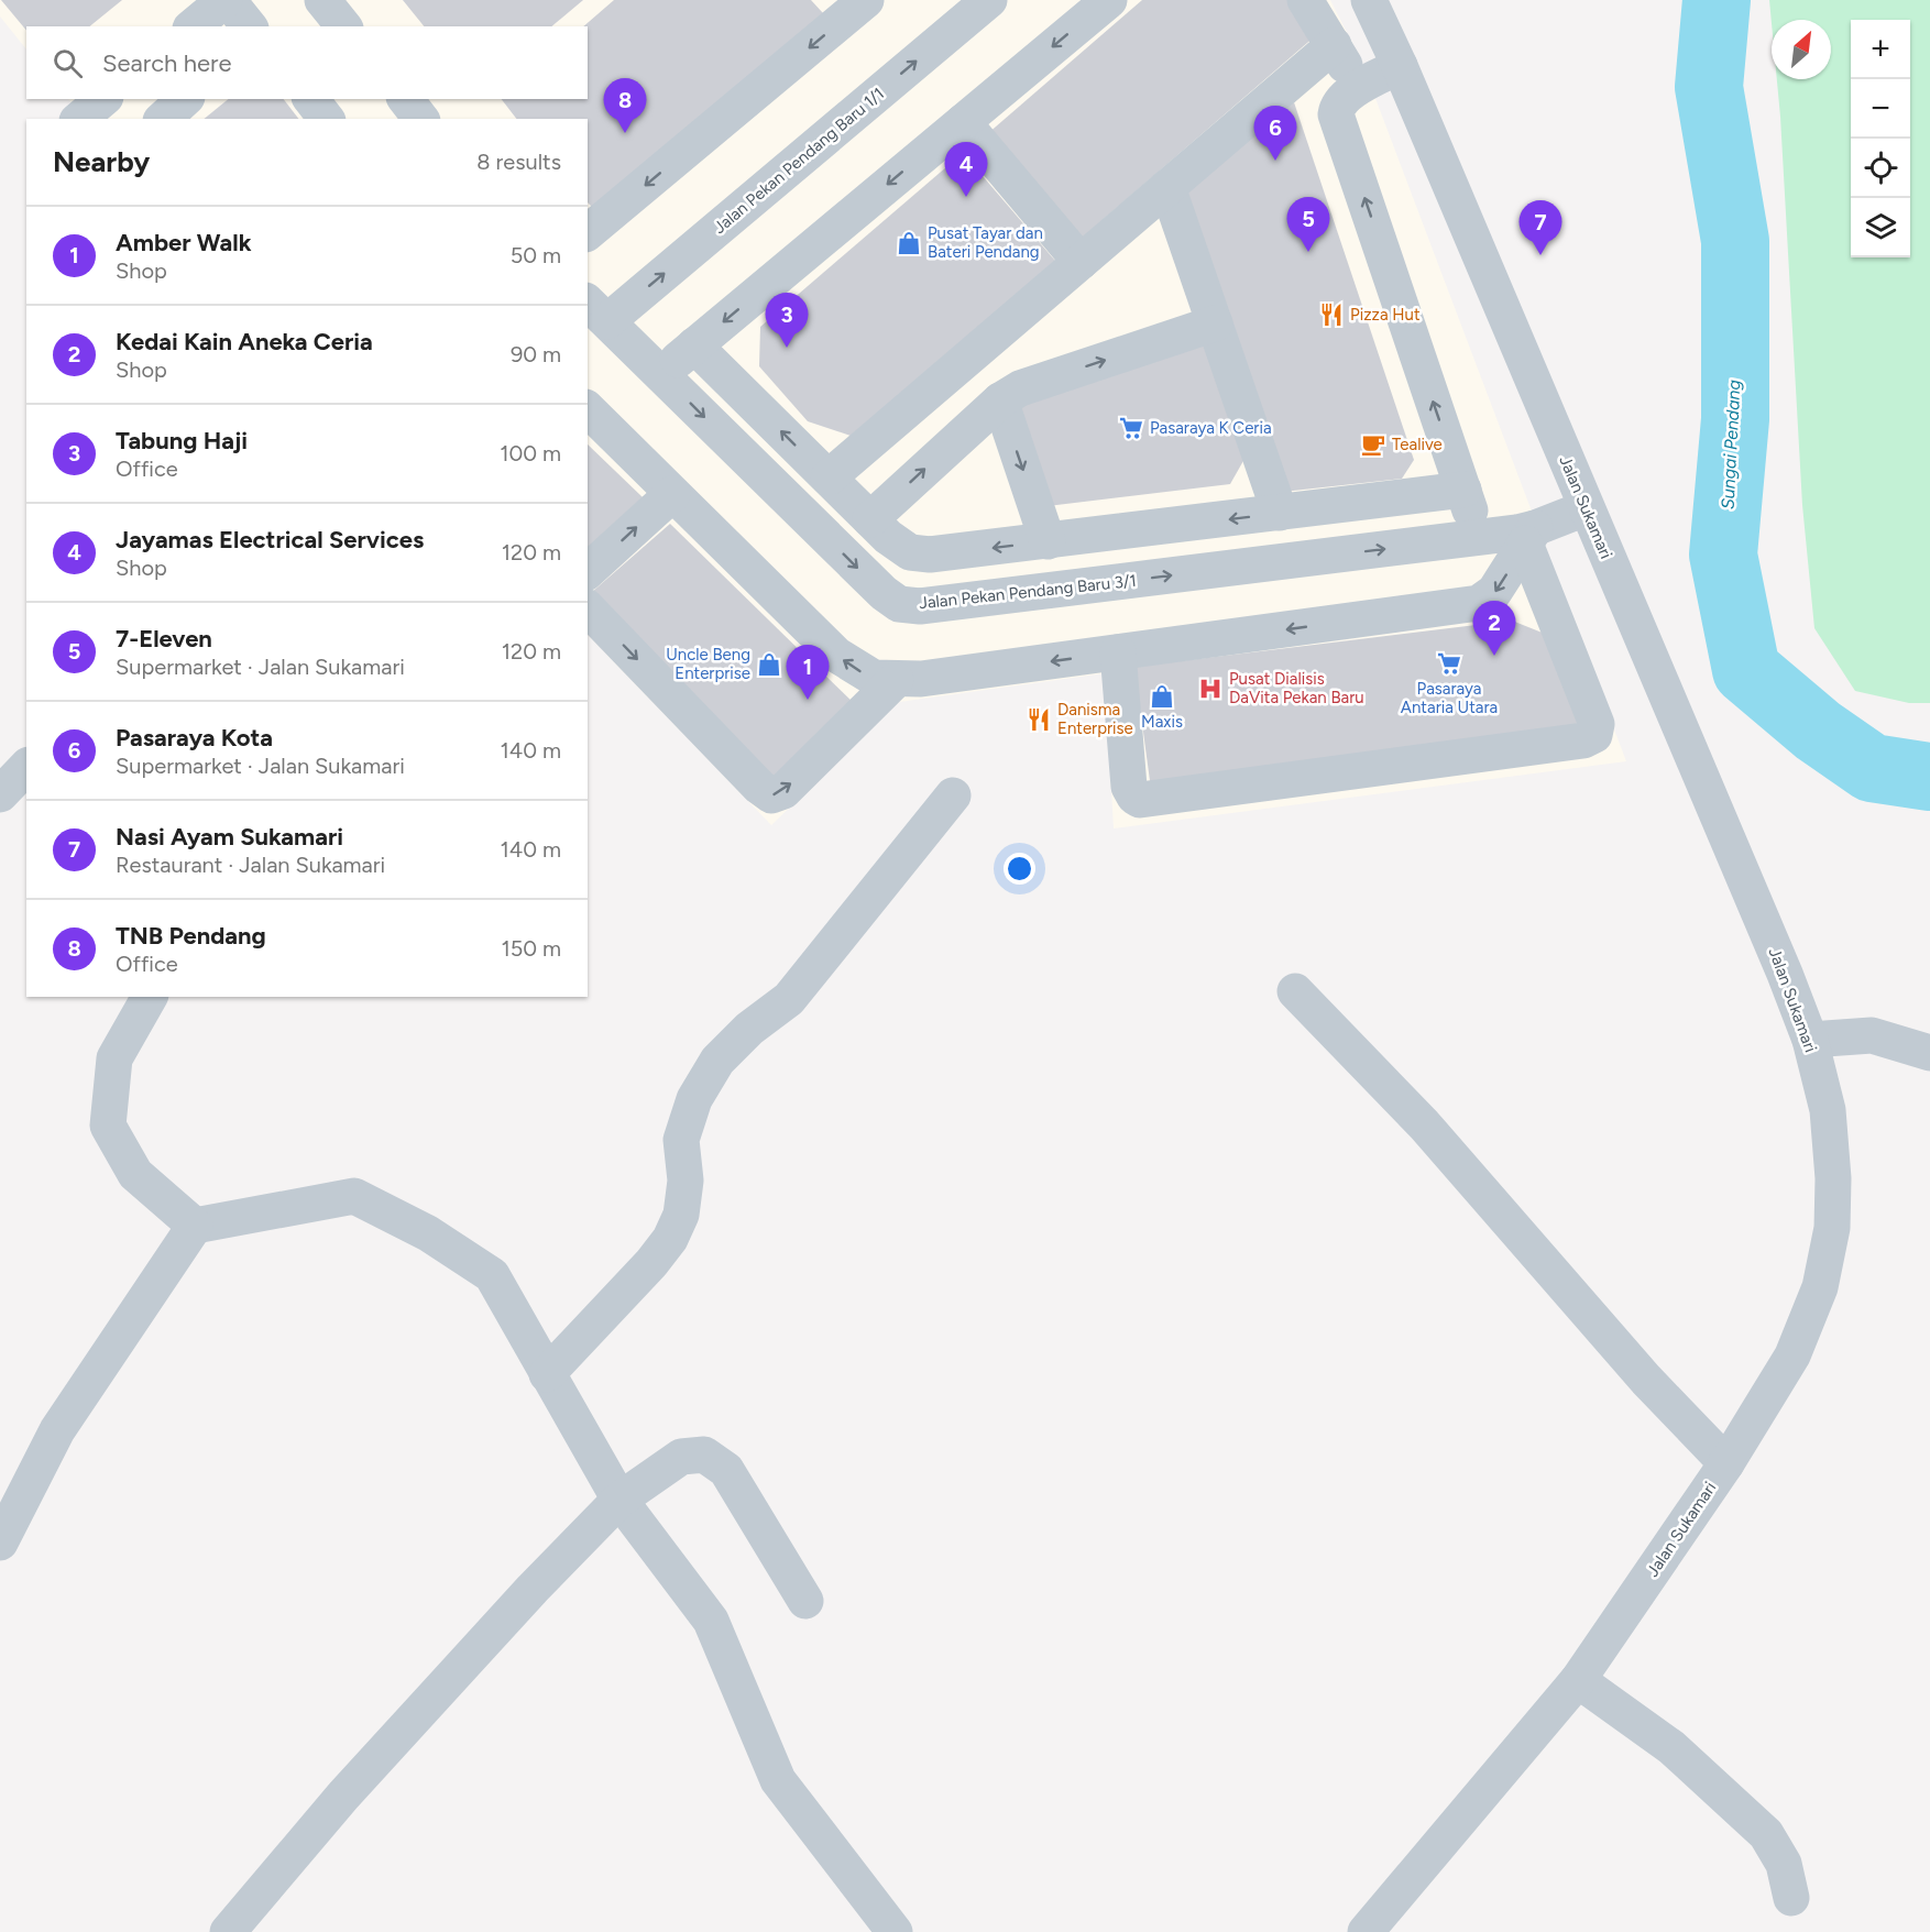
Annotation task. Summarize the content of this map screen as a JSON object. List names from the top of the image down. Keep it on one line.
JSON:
{"streets":{"street":["Jalan Pekan Pendang Baru 1/1","Jalan Sukamari","Jalan Pekan Pendang Baru 3/1"]},"crossings":[["Jalan Pekan Pendang Baru 1/1","Jalan Pekan Pendang Baru 3/1"],["Jalan Sukamari","Jalan Pekan Pendang Baru 3/1"]],"water":["Sungai Pendang"],"places":{"shop":["Pusat Tayar dan Bateri Pendang","Uncle Beng Enterprise","Maxis"],"restaurant":["Pizza Hut","Danisma Enterprise"],"supermarket":["Pasaraya K Ceria","Pasaraya Antaria Utara"],"cafe":["Tealive"],"hospital":["Pusat Dialisis DaVita Pekan Baru"]},"north":"top right","page":{"map_buttons":["+","−"],"search":"Search here","pins":["8","6","4","5","7","3","2","1"],"heading":["Nearby","8 results"],"list":[{"mark":"1","name":"Amber Walk","note":"Shop","value":"50 m"},{"mark":"2","name":"Kedai Kain Aneka Ceria","note":"Shop","value":"90 m"},{"mark":"3","name":"Tabung Haji","note":"Office","value":"100 m"},{"mark":"4","name":"Jayamas Electrical Services","note":"Shop","value":"120 m"},{"mark":"5","name":"7-Eleven","note":"Supermarket · Jalan Sukamari","value":"120 m"},{"mark":"6","name":"Pasaraya Kota","note":"Supermarket · Jalan Sukamari","value":"140 m"},{"mark":"7","name":"Nasi Ayam Sukamari","note":"Restaurant · Jalan Sukamari","value":"140 m"},{"mark":"8","name":"TNB Pendang","note":"Office","value":"150 m"}]}}
